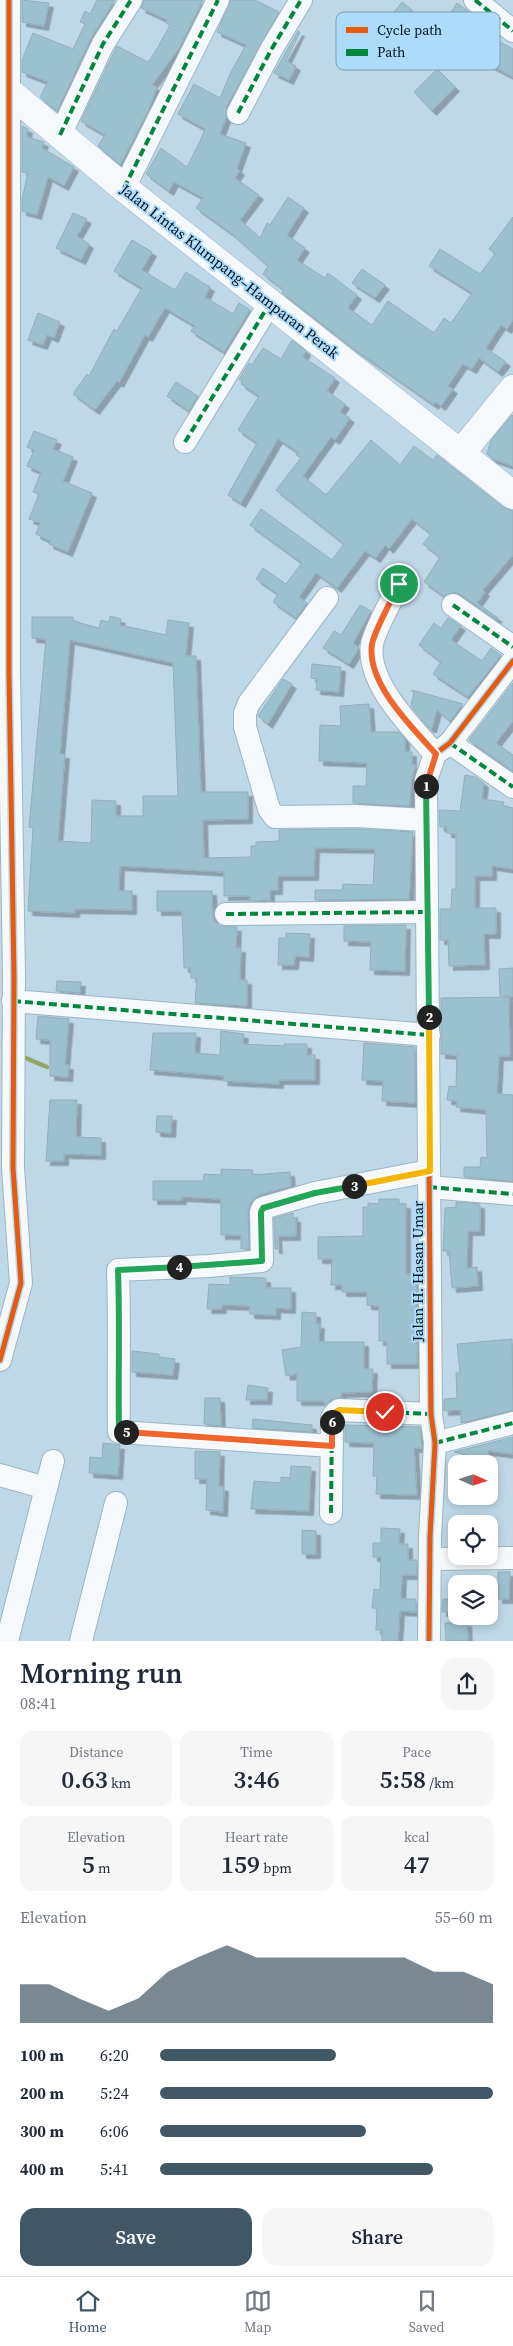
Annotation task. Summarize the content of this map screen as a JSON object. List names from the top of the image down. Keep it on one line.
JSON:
{"streets":{"main road":["Jalan Lintas Klumpang–Hamparan Perak"],"street":["Jalan H. Hasan Umar"]},"legend":["Cycle path","Path"],"north":"right","page":{"pins":["1","2","3","4","6","5"],"heading":["Morning run","08:41"],"stats":[["Distance","0.63 km"],["Time","3:46"],["Pace","5:58 /km"],["Elevation","5 m"],["Heart rate","159 bpm"],["kcal","47"]],"chart":["Elevation","55–60 m"],"list":[{"name":"100 m","note":"6:20"},{"name":"200 m","note":"5:24"},{"name":"300 m","note":"6:06"},{"name":"400 m","note":"5:41"}],"buttons":["Save","Share"],"tabs":["Home","Map","Saved"]}}
